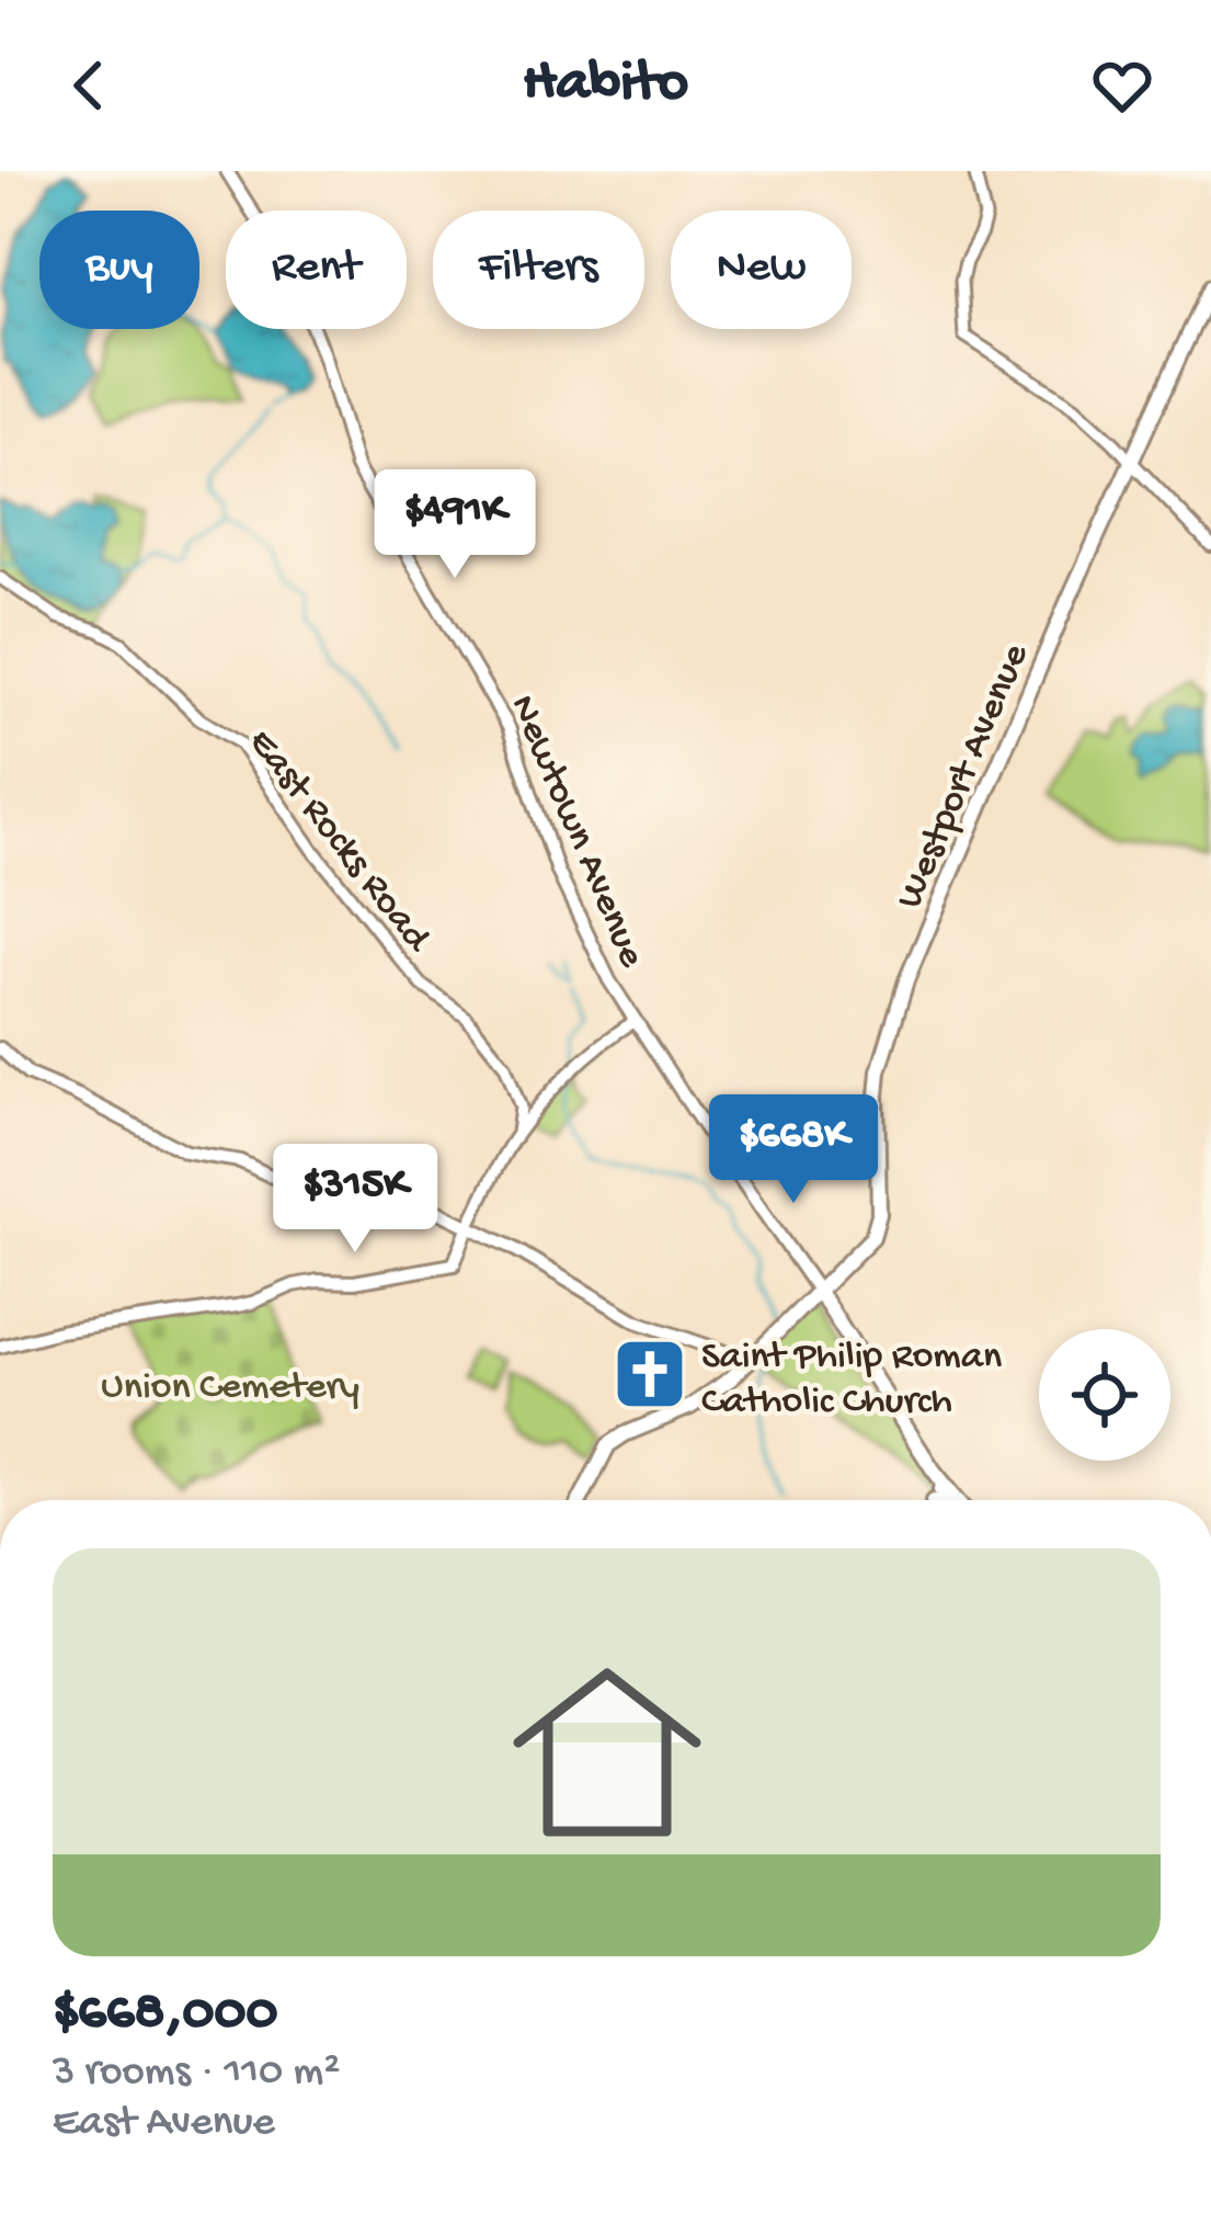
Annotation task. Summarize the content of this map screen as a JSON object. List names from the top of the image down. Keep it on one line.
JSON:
{"streets":{"main road":["Westport Avenue","Newtown Avenue"],"street":["East Rocks Road"]},"crossings":[["Westport Avenue","Newtown Avenue"]],"parks":["Union Cemetery"],"places":{"church":["Saint Philip Roman Catholic Church"]},"page":{"header":"Habito","chip":["Buy","Rent","Filters","New"],"price":["$491K","$668K","$315K"],"list":[{"name":"$668,000","note":"3 rooms · 110 m² · East Avenue"}]}}
